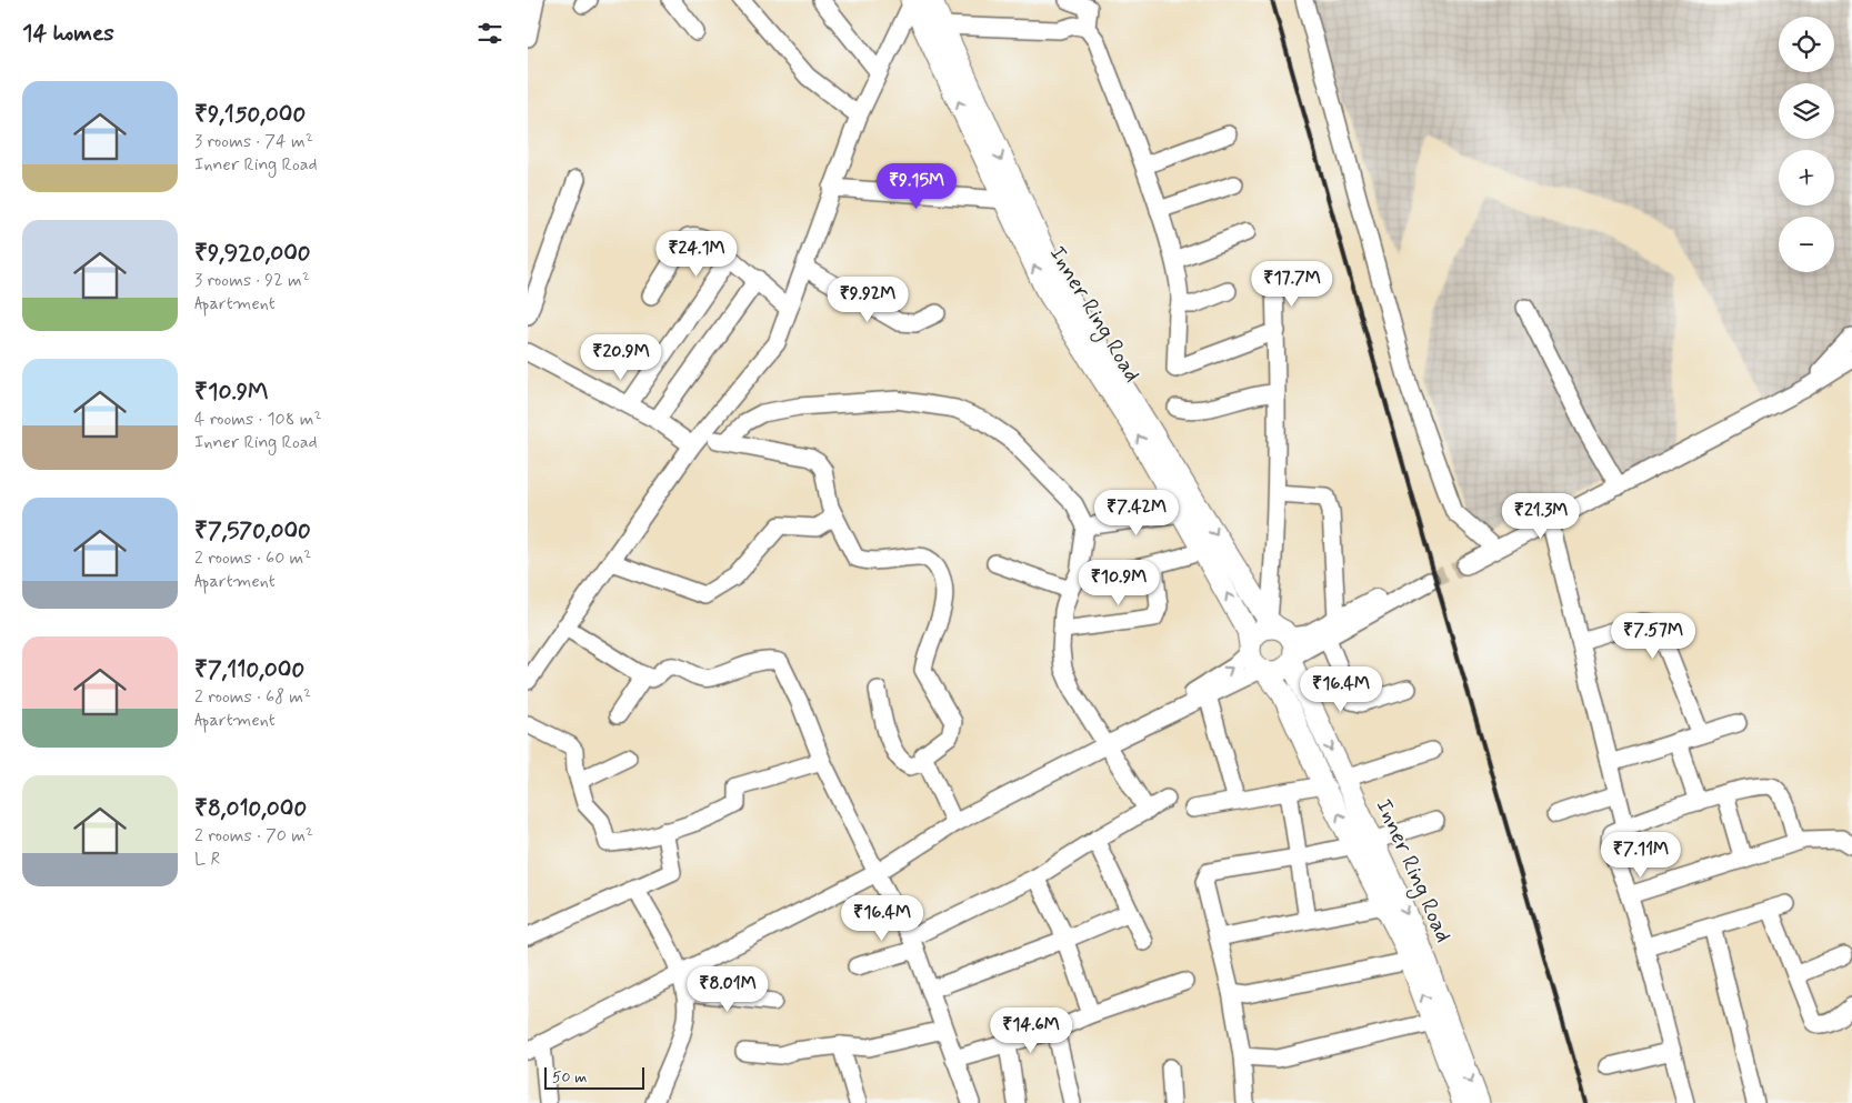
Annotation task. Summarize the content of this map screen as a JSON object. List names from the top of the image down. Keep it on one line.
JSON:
{"streets":{"main road":["Inner Ring Road"]},"scale_bar":"50 m","page":{"heading":"14 homes","map_buttons":["+","−"],"list":[{"name":"₹9,150,000","note":"3 rooms · 74 m² · Inner Ring Road"},{"name":"₹9,920,000","note":"3 rooms · 92 m² · Apartment"},{"name":"₹10.9M","note":"4 rooms · 108 m² · Inner Ring Road"},{"name":"₹7,570,000","note":"2 rooms · 60 m² · Apartment"},{"name":"₹7,110,000","note":"2 rooms · 68 m² · Apartment"},{"name":"₹8,010,000","note":"2 rooms · 70 m² · L R"}],"price":["₹9.15M","₹24.1M","₹17.7M","₹9.92M","₹20.9M","₹7.42M","₹21.3M","₹10.9M","₹7.57M","₹16.4M","₹7.11M","₹16.4M","₹8.01M","₹14.6M"],"scale":"50 m"}}
